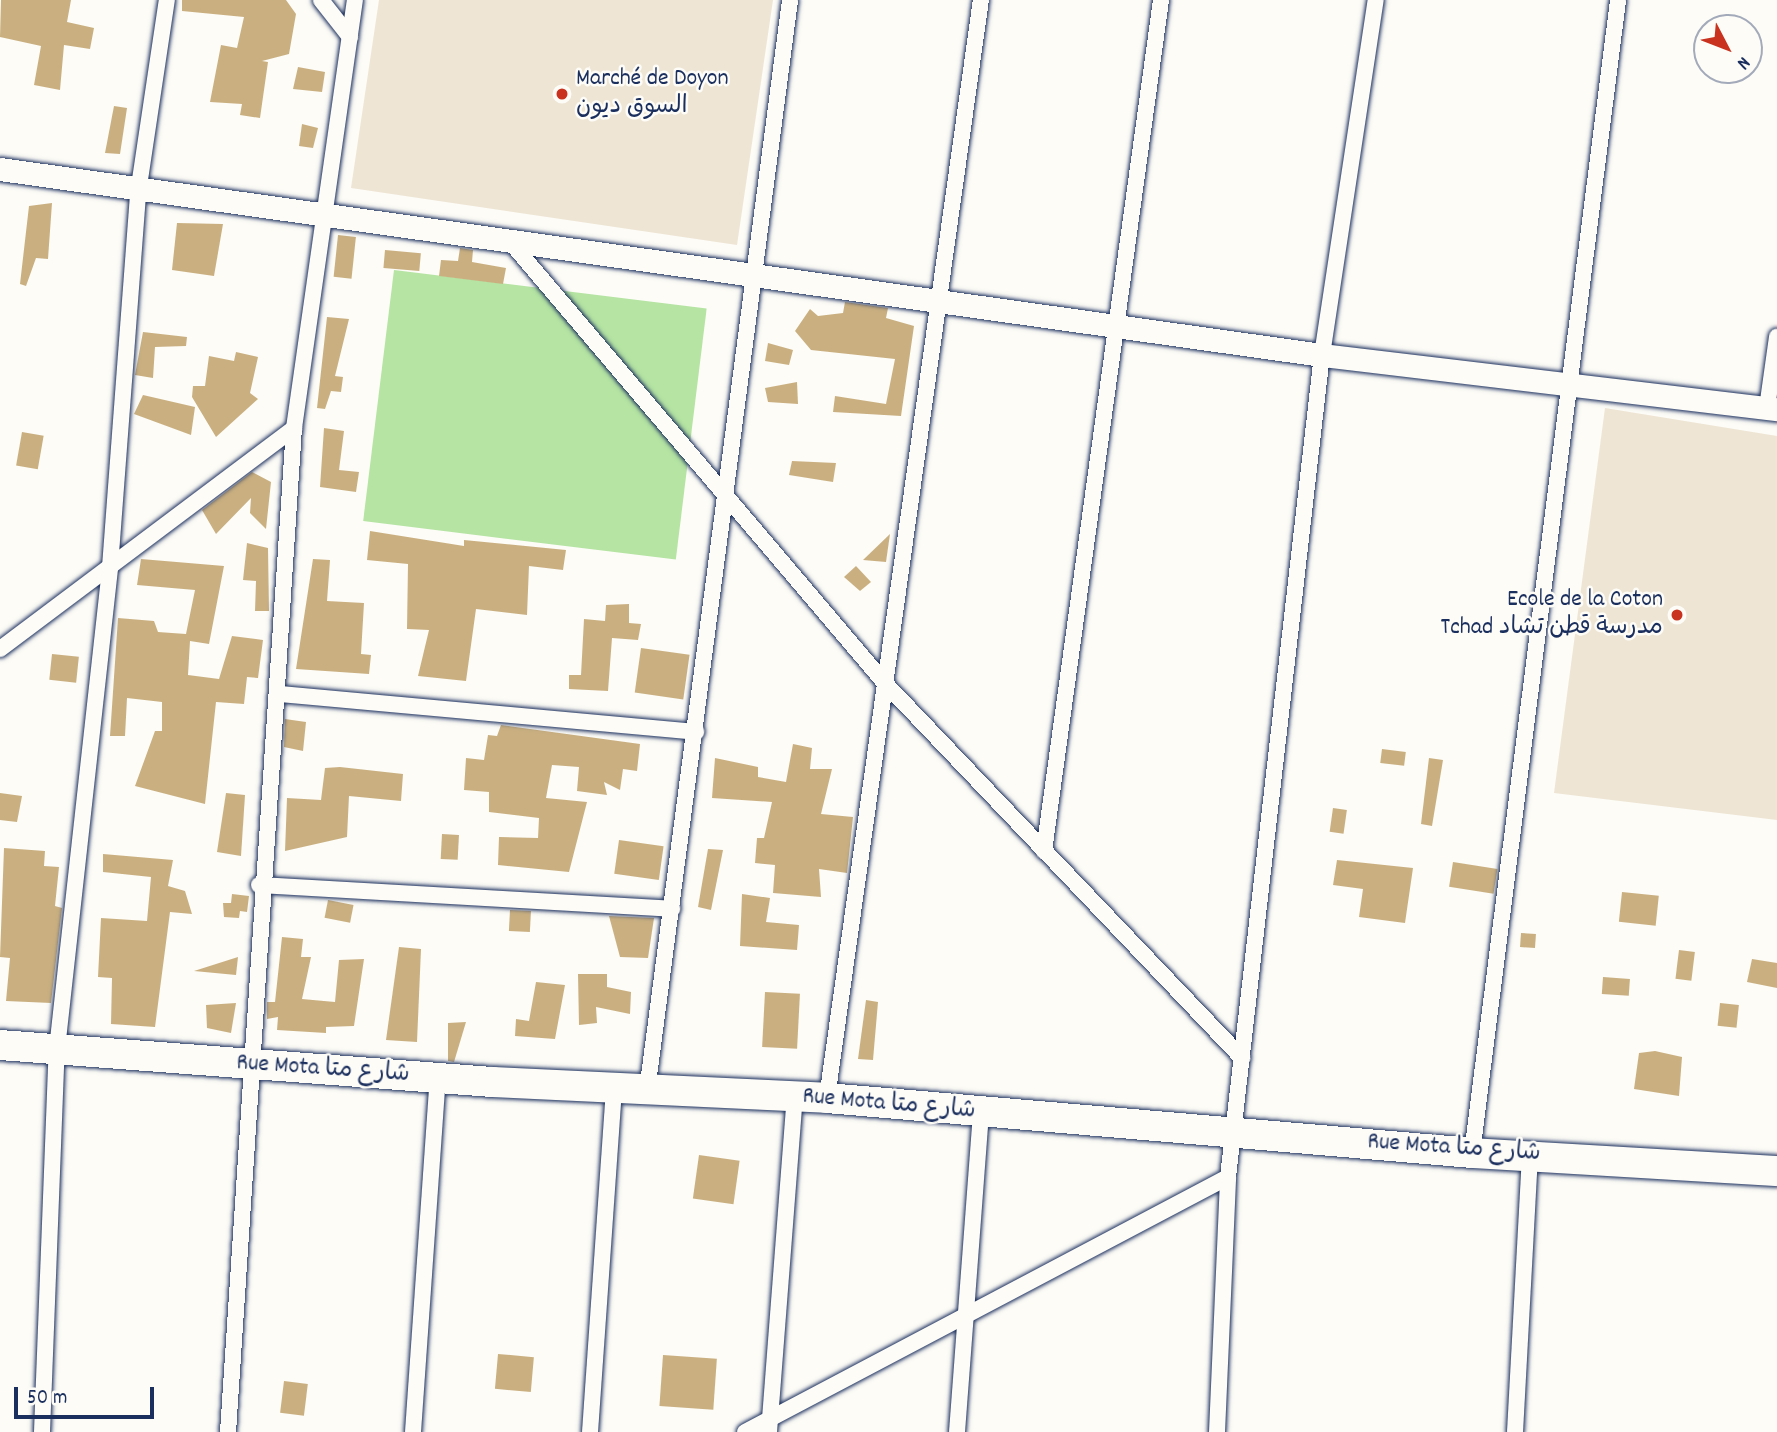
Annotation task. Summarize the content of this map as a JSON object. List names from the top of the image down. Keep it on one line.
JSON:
{"streets":{"highway":["Rue Mota شارع متا"]},"places":["Marché de Doyon السوق ديون","Ecole de la Coton Tchad مدرسة قطن تشاد"],"scale_bar":"50 m","north":"bottom right"}
